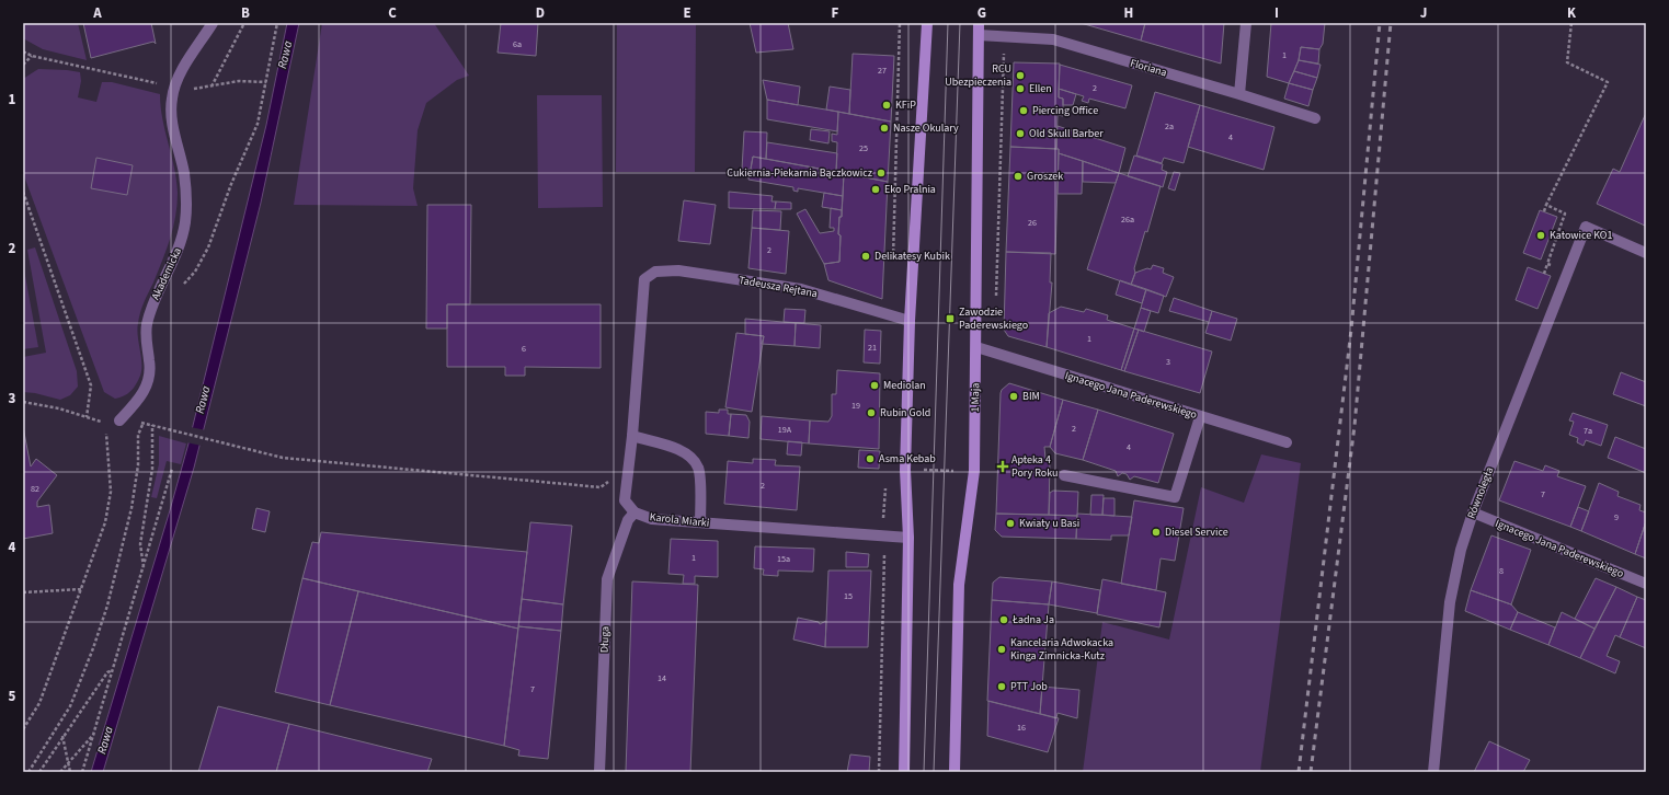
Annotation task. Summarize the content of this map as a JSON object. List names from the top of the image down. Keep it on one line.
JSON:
{"streets":{"street":["Floriana","Akademicka","Tadeusza Rejtana","Ignacego Jana Paderewskiego","1 Maja","Równoległa","Karola Miarki","Długa"]},"crossings":[["Floriana","1 Maja"],["Tadeusza Rejtana","Karola Miarki"],["Ignacego Jana Paderewskiego","1 Maja"],["Ignacego Jana Paderewskiego","Równoległa"],["Karola Miarki","Długa"]],"water":["Rawa"],"places":{"other":["RCU Ubezpieczenia","Ellen","KFiP","Piercing Office","Nasze Okulary","Old Skull Barber","Cukiernia-Piekarnia Bączkowicz","Groszek","Eko Pralnia","Katowice KO1","Delikatesy Kubik","Mediolan","BIM","Rubin Gold","Asma Kebab","Kwiaty u Basi","Diesel Service","Ładna Ja","Kancelaria Adwokacka Kinga Zimnicka-Kutz","PTT Job"],"transit":["Zawodzie Paderewskiego"],"health":["Apteka 4 Pory Roku"]},"house_numbers":["6a","1","27","2","2a","4","25","26a","26","2","1","21","6","3","19","2","19A","7a","4","2","82","7","9","1","15a","8","15","14","7","16"],"grid":{"columns":["A","B","C","D","E","F","G","H","I","J","K"],"rows":["1","2","3","4","5"]}}
